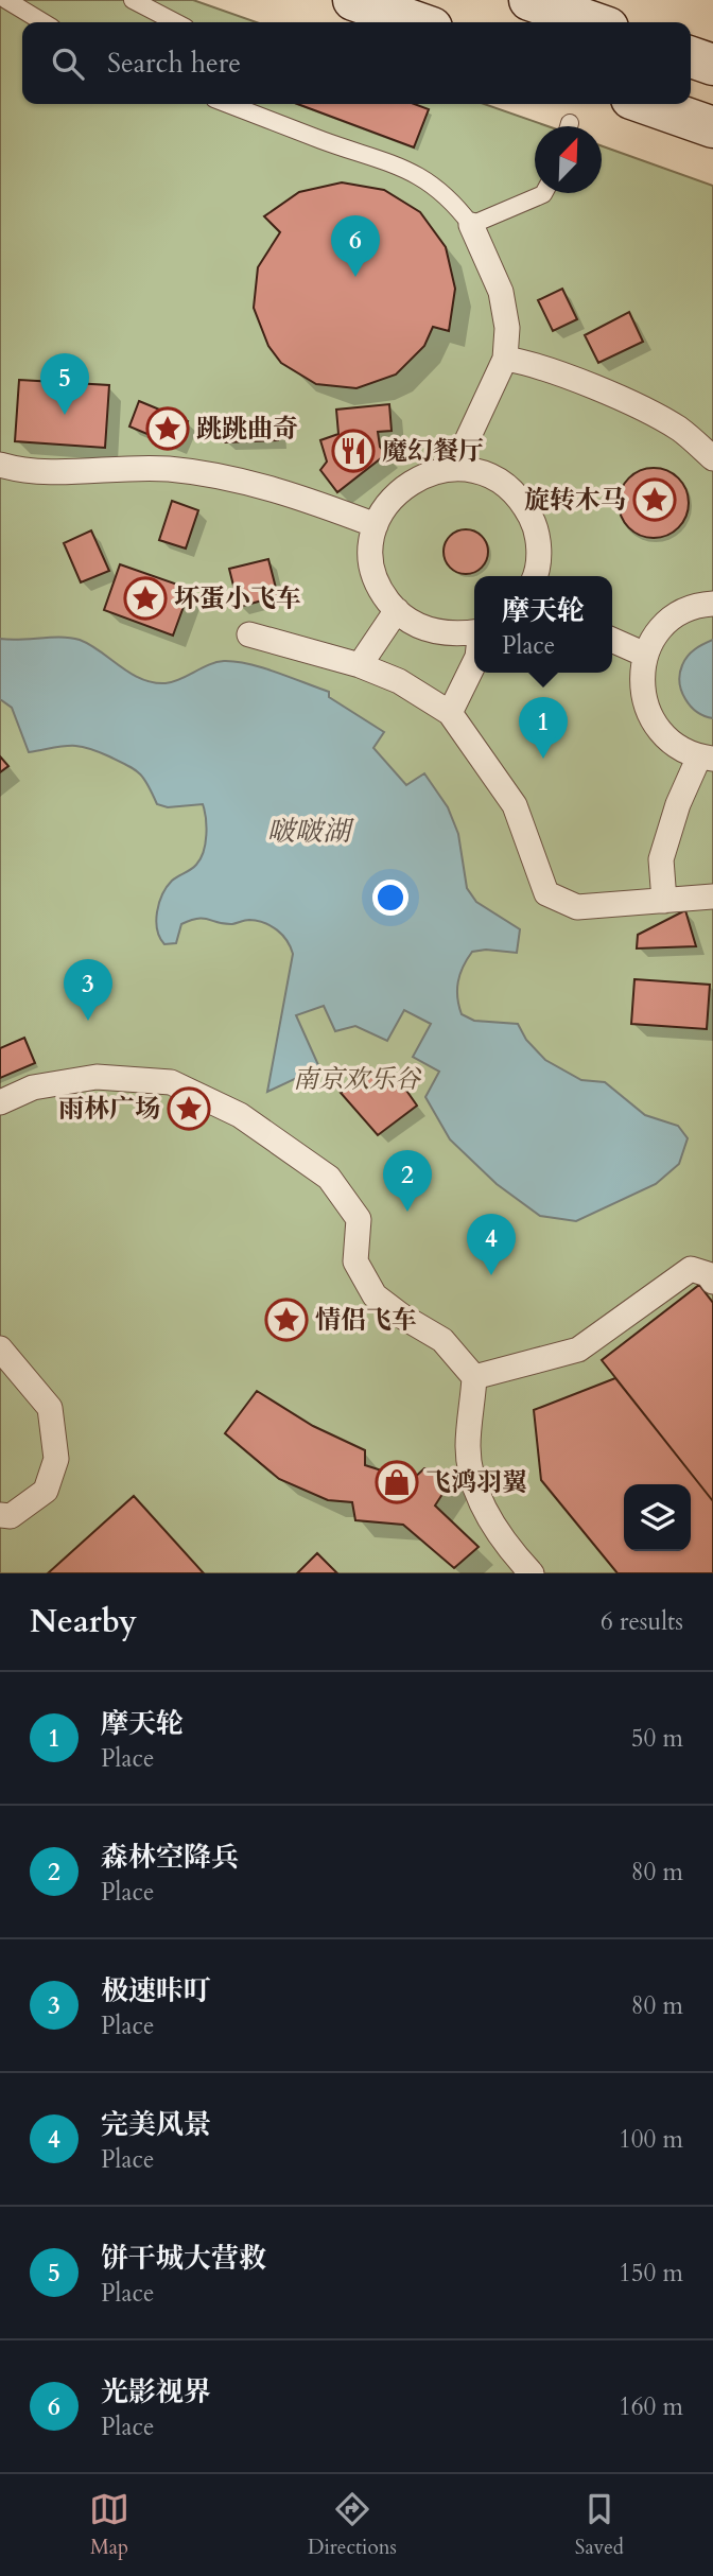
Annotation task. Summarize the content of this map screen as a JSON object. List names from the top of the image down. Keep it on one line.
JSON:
{"water":["啵啵湖"],"parks":["南京欢乐谷"],"places":{"place":["跳跳曲奇","旋转木马","坏蛋小飞车","雨林广场","情侣飞车"],"restaurant":["魔幻餐厅"],"shop":["飞鸿羽翼"]},"north":"top right","page":{"search":"Search here","pins":["6","5","1","3","2","4"],"popup":["摩天轮","Place"],"heading":["Nearby","6 results"],"list":[{"mark":"1","name":"摩天轮","note":"Place","value":"50 m"},{"mark":"2","name":"森林空降兵","note":"Place","value":"80 m"},{"mark":"3","name":"极速咔叮","note":"Place","value":"80 m"},{"mark":"4","name":"完美风景","note":"Place","value":"100 m"},{"mark":"5","name":"饼干城大营救","note":"Place","value":"150 m"},{"mark":"6","name":"光影视界","note":"Place","value":"160 m"}],"nav":["Map","Directions","Saved"]}}
